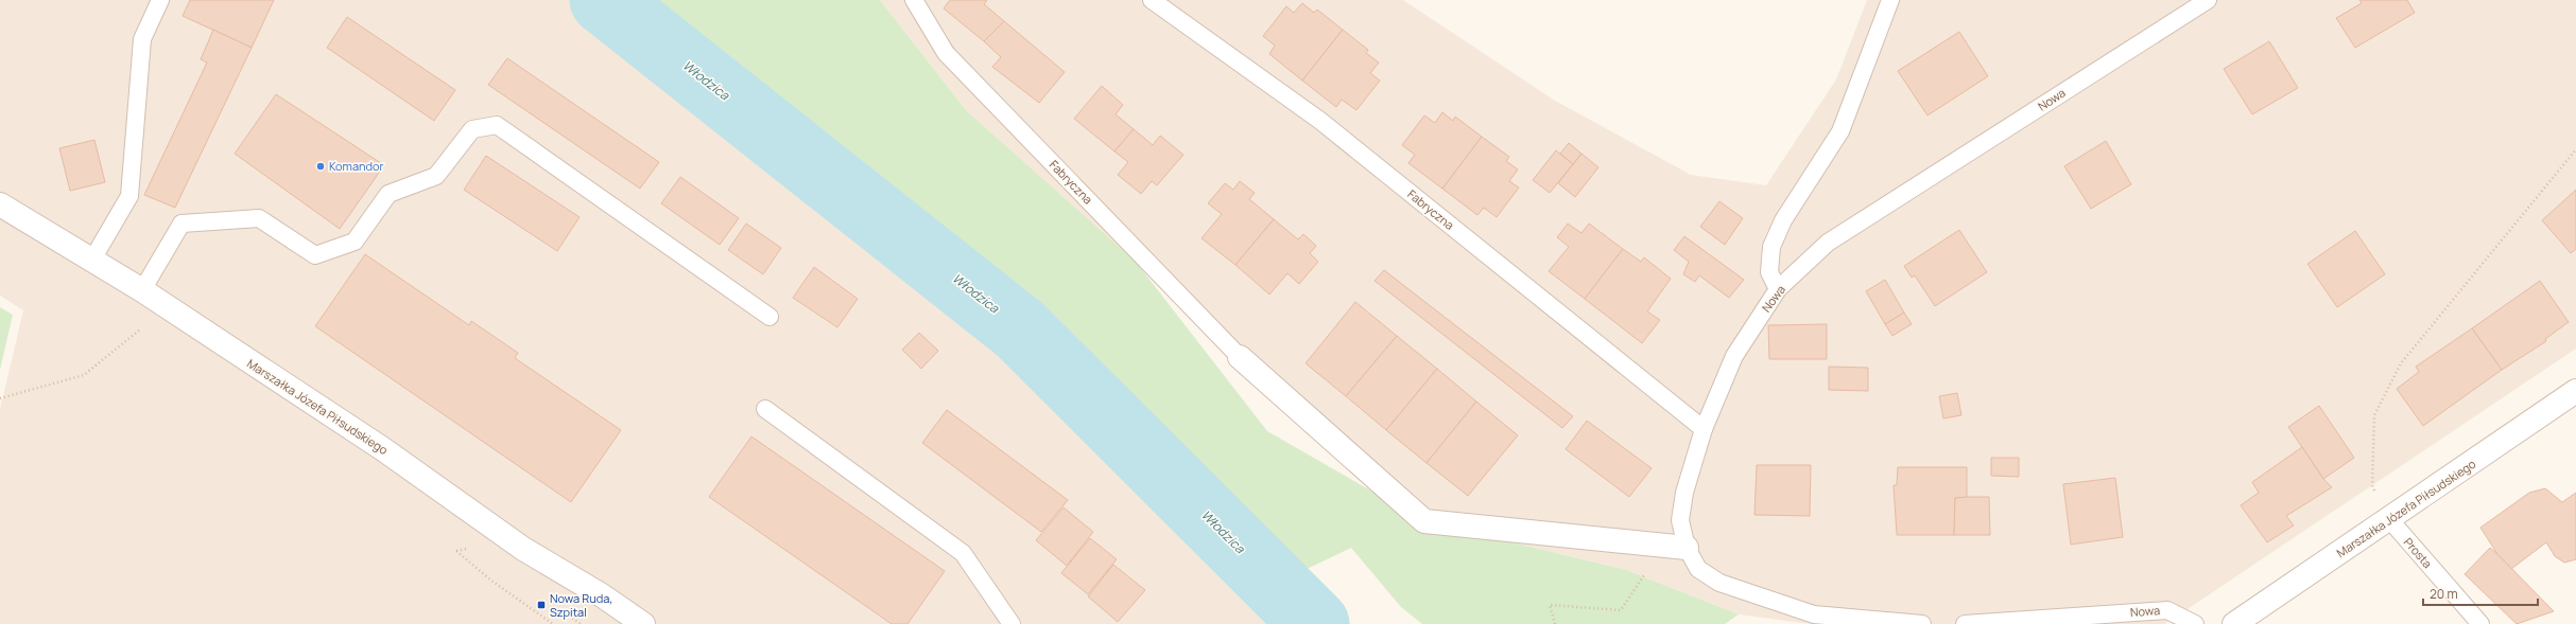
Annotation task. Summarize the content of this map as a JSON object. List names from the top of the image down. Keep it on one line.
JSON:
{"streets":{"street":["Marszałka Józefa Piłsudskiego"],"lane":["Nowa","Fabryczna","Prosta"]},"crossings":[["Nowa","Fabryczna"],["Marszałka Józefa Piłsudskiego","Prosta"]],"water":["Włodzica"],"places":{"other":["Komandor"],"transit":["Nowa Ruda, Szpital"]},"scale_bar":"20 m"}
